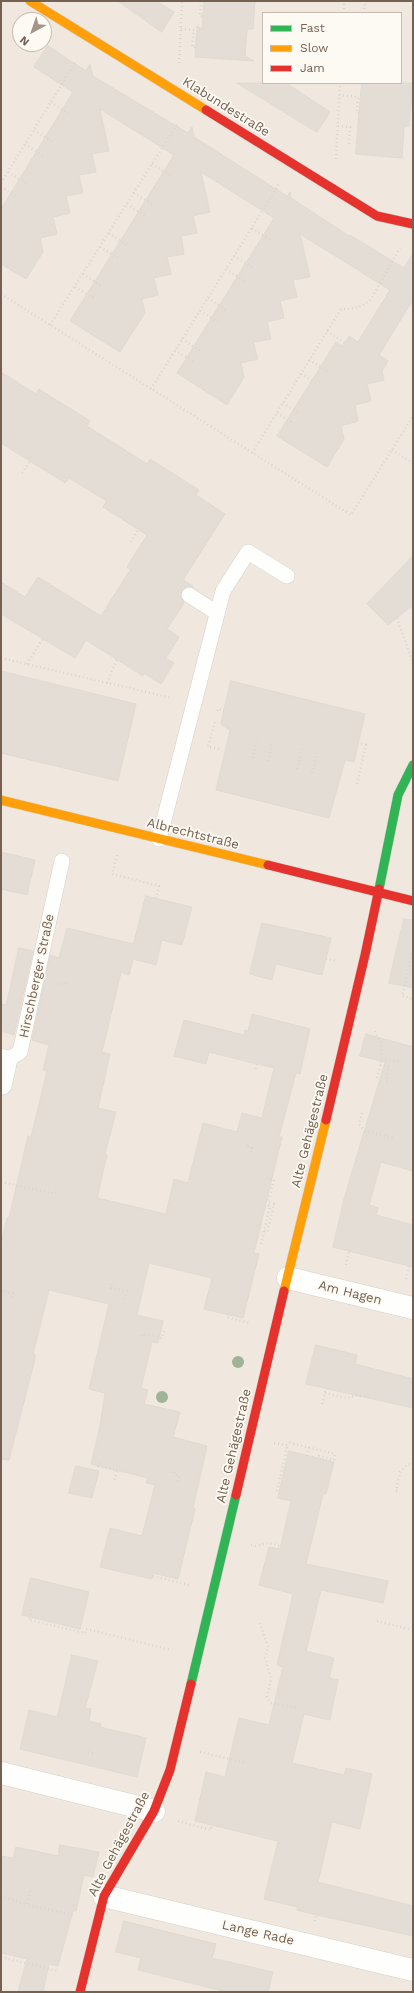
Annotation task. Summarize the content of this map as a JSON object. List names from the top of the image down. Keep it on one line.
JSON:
{"streets":{"street":["Klabundestraße","Albrechtstraße","Hirschberger Straße","Alte Gehägestraße","Am Hagen","Lange Rade"]},"crossings":[["Albrechtstraße","Alte Gehägestraße"],["Alte Gehägestraße","Am Hagen"],["Alte Gehägestraße","Lange Rade"]],"legend":["Fast","Slow","Jam"],"north":"bottom left"}
